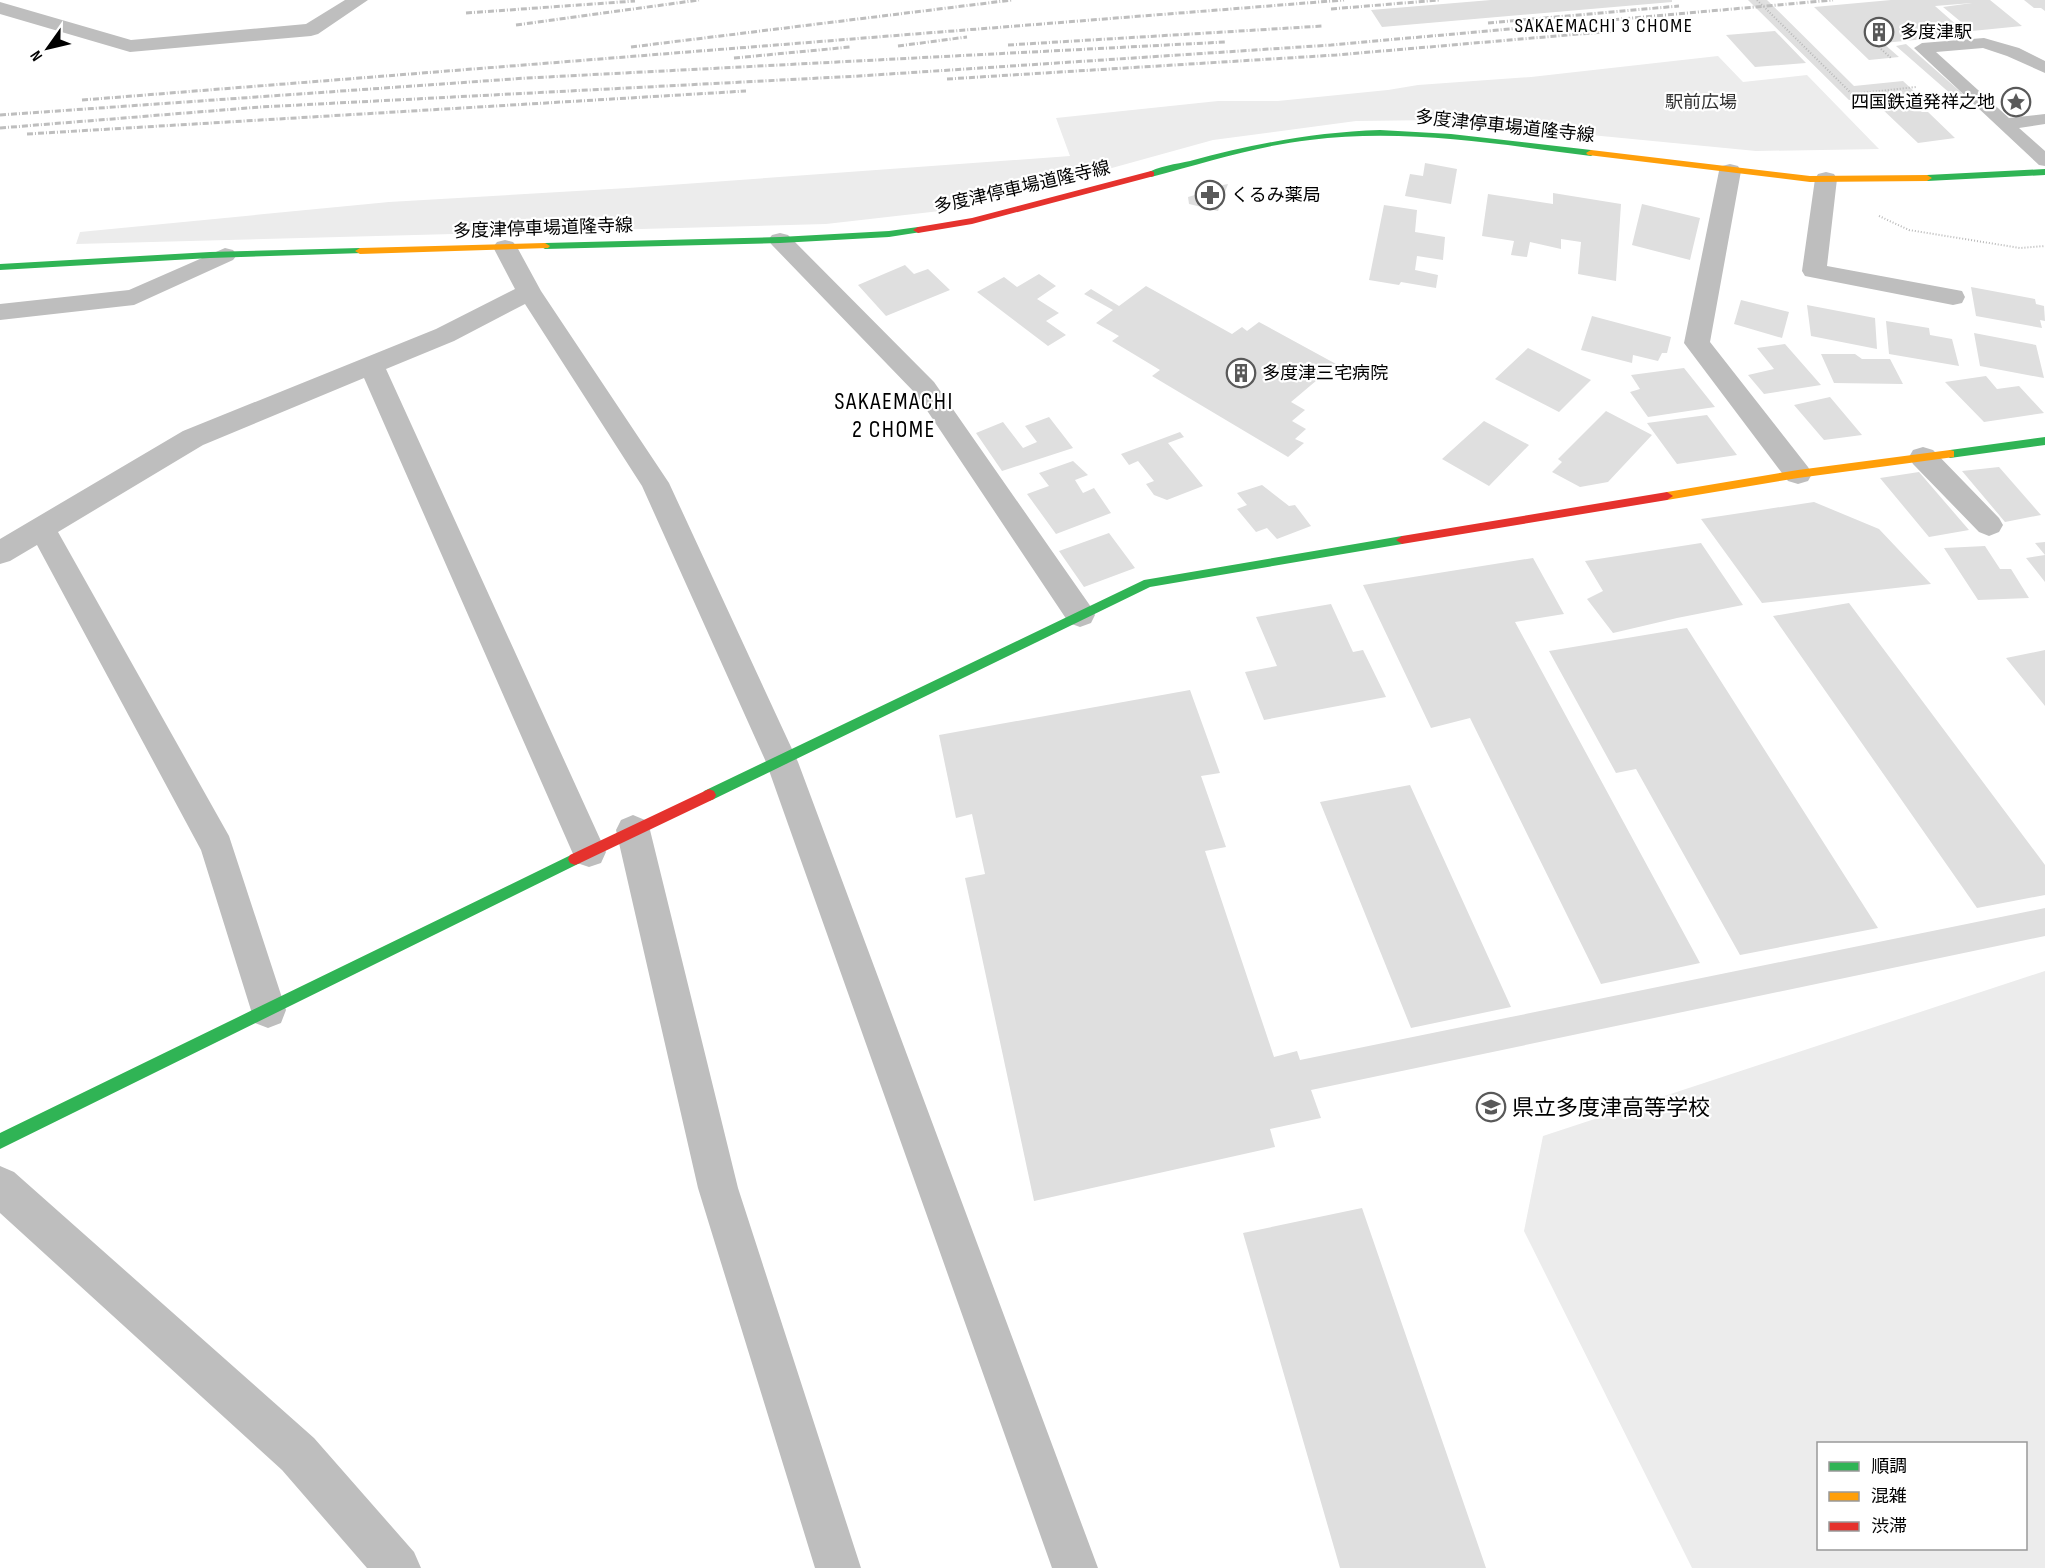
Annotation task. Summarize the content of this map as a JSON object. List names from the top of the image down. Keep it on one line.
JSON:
{"streets":{"main road":["多度津停車場道隆寺線"]},"districts":["SAKAEMACHI 3 CHOME","SAKAEMACHI 2 CHOME"],"parks":["駅前広場"],"places":{"building":["多度津駅","多度津三宅病院"],"place":["四国鉄道発祥之地"],"pharmacy":["くるみ薬局"],"school or university":["県立多度津高等学校"]},"legend":["順調","混雑","渋滞"],"north":"bottom left"}
